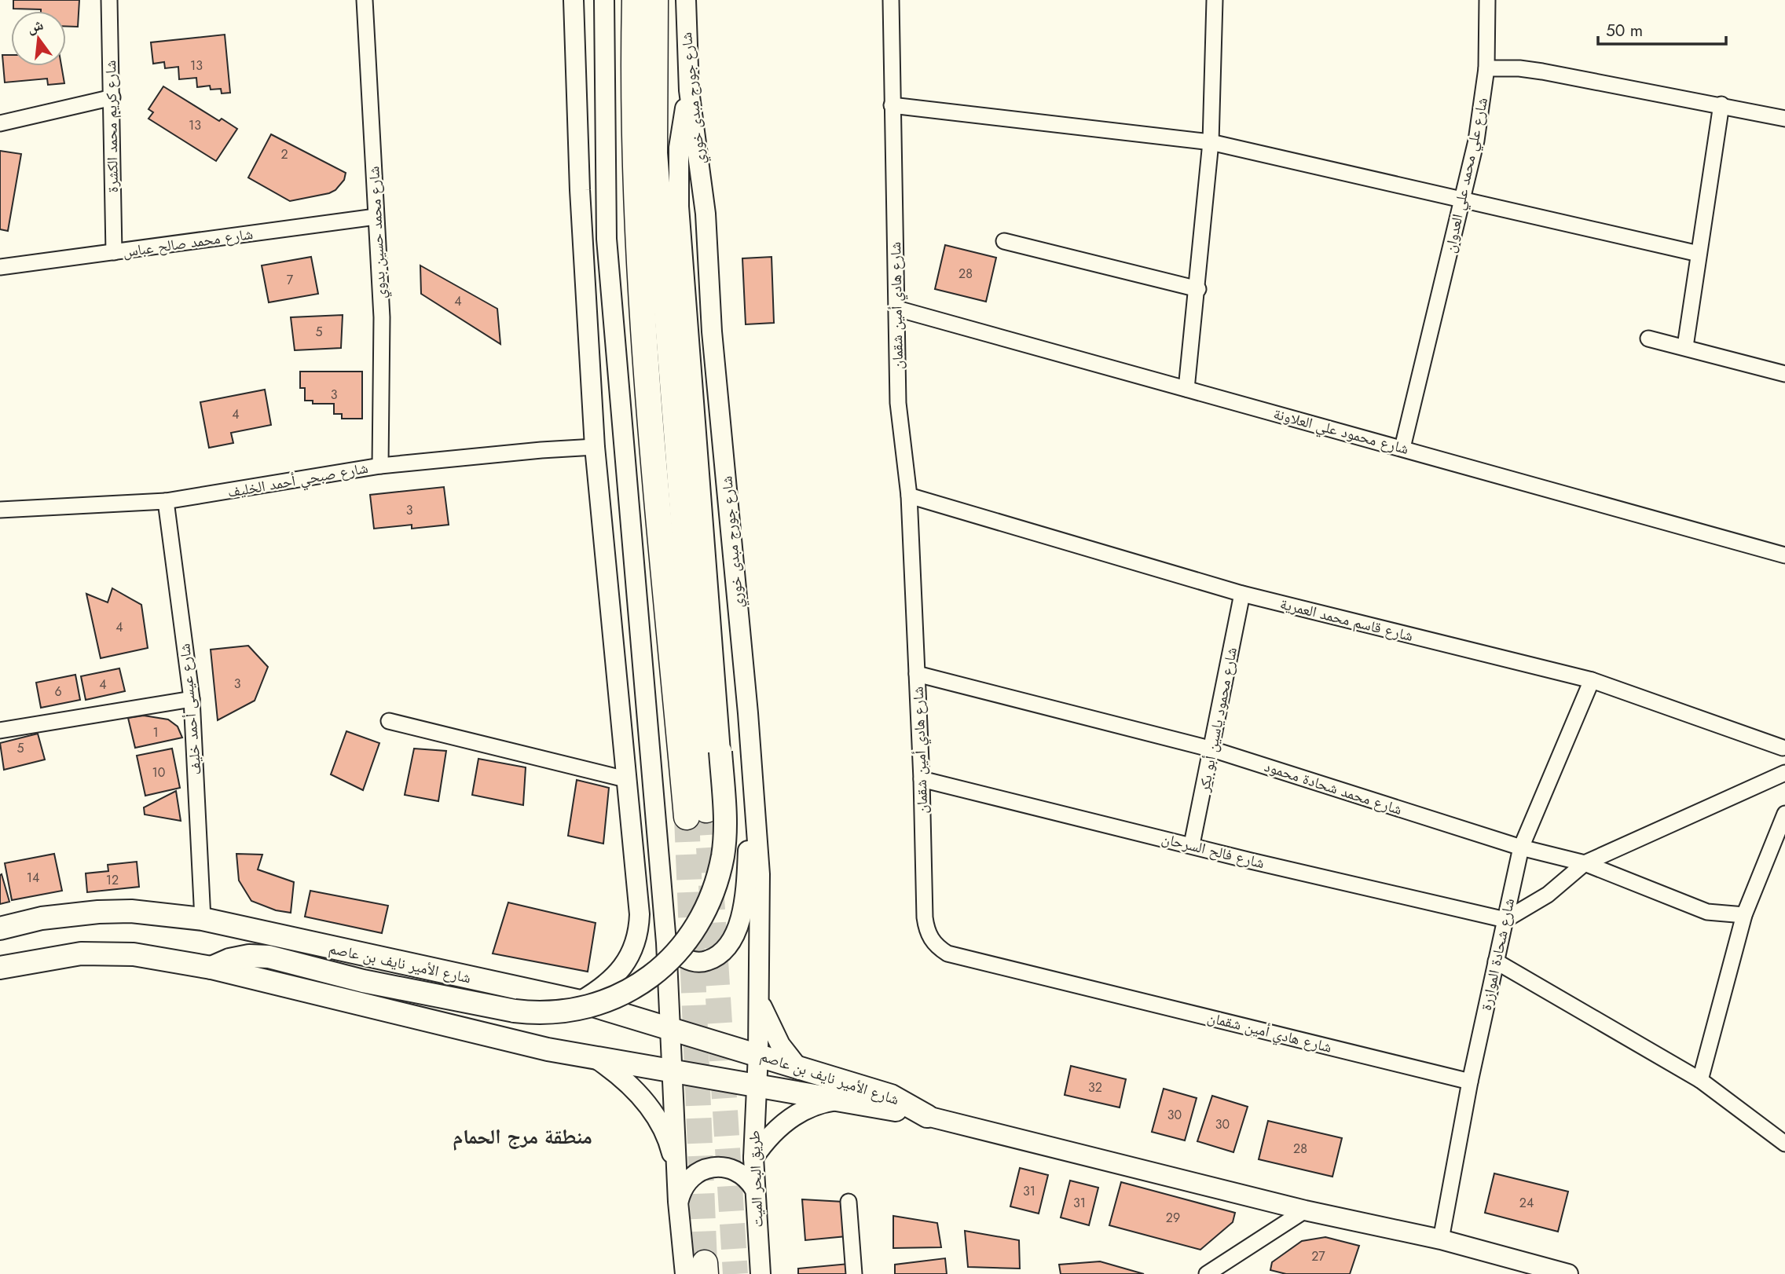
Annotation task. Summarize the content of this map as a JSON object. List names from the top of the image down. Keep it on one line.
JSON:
{"streets":{"main road":["شارع الأمير نايف بن عاصم"],"street":["شارع جورج مبدى خوري","شارع كريم محمد الكشرة","شارع علي محمد علي العدوان","شارع محمد حسين بدوي","شارع محمد صالح عباس","شارع هادي أمين شقمان","شارع محمود علي العلاونة","شارع صبحي أحمد الخليف","شارع قاسم محمد العمرية","شارع عيسى أحمد خليف","شارع محمود ياسين أبو بكر","شارع محمد شحادة محمود","شارع فالح السرحان","شارع شحادة الموازرة","طريق البحر الميت"]},"crossings":[["شارع جورج مبدى خوري","شارع الأمير نايف بن عاصم"],["شارع جورج مبدى خوري","طريق البحر الميت"],["شارع كريم محمد الكشرة","شارع محمد صالح عباس"],["شارع علي محمد علي العدوان","شارع محمود علي العلاونة"],["شارع محمد حسين بدوي","شارع محمد صالح عباس"],["شارع محمد حسين بدوي","شارع صبحي أحمد الخليف"],["شارع هادي أمين شقمان","شارع محمود علي العلاونة"],["شارع هادي أمين شقمان","شارع قاسم محمد العمرية"],["شارع هادي أمين شقمان","شارع محمد شحادة محمود"],["شارع هادي أمين شقمان","شارع فالح السرحان"],["شارع هادي أمين شقمان","شارع شحادة الموازرة"],["شارع صبحي أحمد الخليف","شارع عيسى أحمد خليف"],["شارع قاسم محمد العمرية","شارع محمود ياسين أبو بكر"],["شارع قاسم محمد العمرية","شارع شحادة الموازرة"],["شارع عيسى أحمد خليف","شارع الأمير نايف بن عاصم"],["شارع محمود ياسين أبو بكر","شارع محمد شحادة محمود"],["شارع محمود ياسين أبو بكر","شارع فالح السرحان"],["شارع محمد شحادة محمود","شارع شحادة الموازرة"],["شارع فالح السرحان","شارع شحادة الموازرة"],["شارع الأمير نايف بن عاصم","طريق البحر الميت"]],"districts":["منطقة مرج الحمام"],"house_numbers":["13","13","2","28","7","4","5","3","4","3","4","3","4","6","1","5","10","14","12","32","30","30","28","31","31","24","29","27"],"scale_bar":"50 m","north":"top"}
